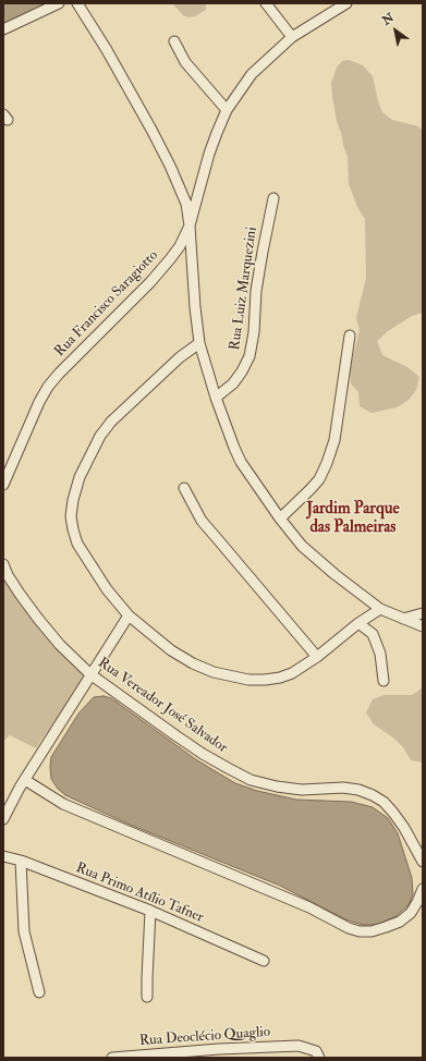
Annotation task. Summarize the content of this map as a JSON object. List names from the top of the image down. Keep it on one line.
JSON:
{"streets":{"street":["Rua Luiz Marquezini","Rua Francisco Saragiotto","Rua Vereador José Salvador","Rua Primo Atílio Tafner","Rua Deoclécio Quaglio"]},"districts":["Jardim Parque das Palmeiras"],"north":"top left"}
